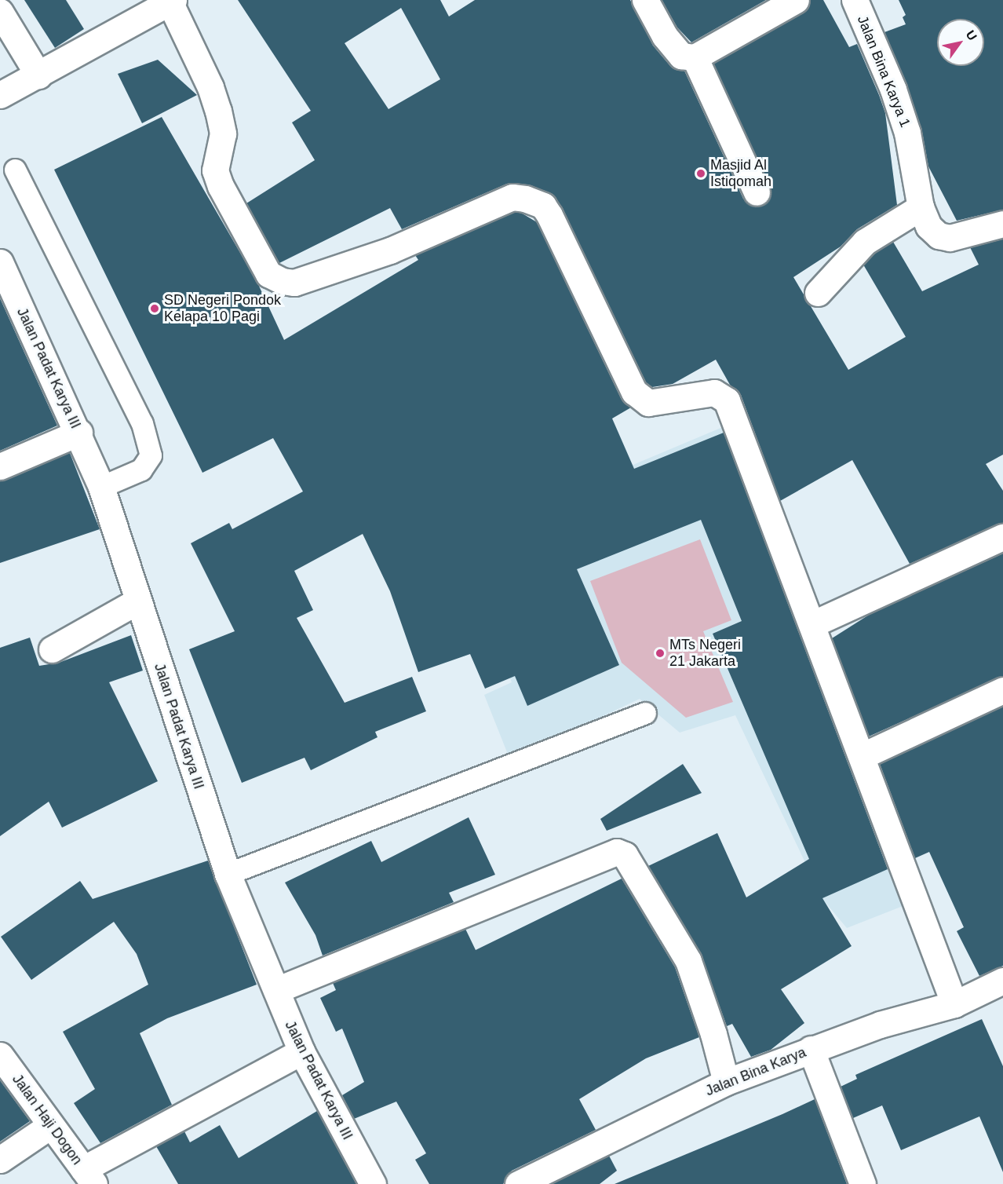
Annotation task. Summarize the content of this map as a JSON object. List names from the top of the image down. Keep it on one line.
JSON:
{"streets":{"street":["Jalan Bina Karya 1","Jalan Padat Karya III","Jalan Bina Karya","Jalan Haji Dogon"]},"places":["Masjid Al Istiqomah","SD Negeri Pondok Kelapa 10 Pagi","MTs Negeri 21 Jakarta"],"north":"top right"}
